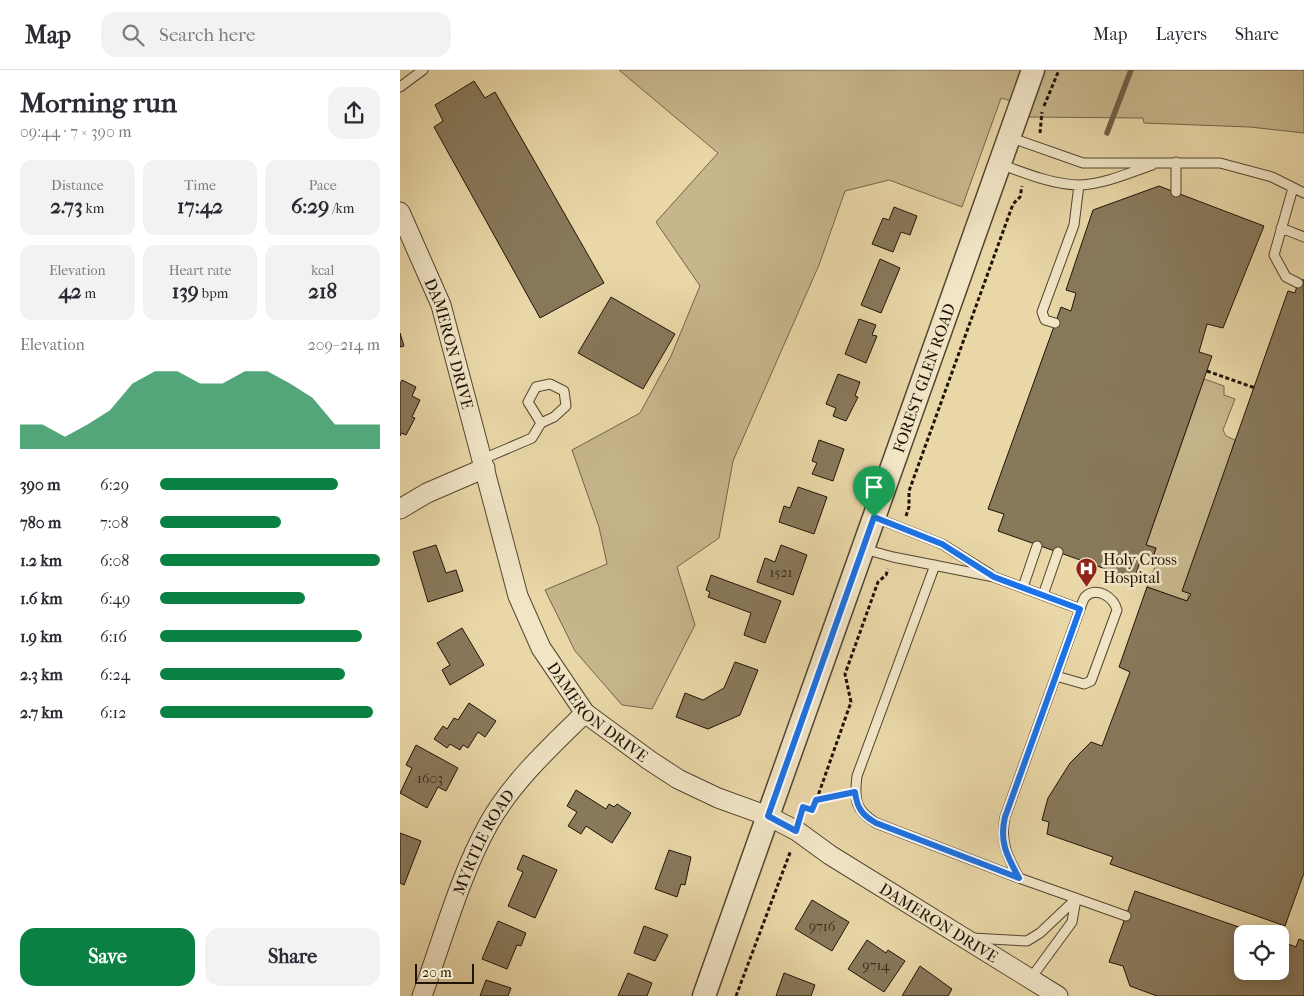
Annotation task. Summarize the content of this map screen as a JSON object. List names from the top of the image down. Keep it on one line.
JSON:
{"streets":{"street":["DAMERON DRIVE","FOREST GLEN ROAD","MYRTLE ROAD"]},"crossings":[["DAMERON DRIVE","FOREST GLEN ROAD"],["DAMERON DRIVE","MYRTLE ROAD"]],"places":{"hospital":["Holy Cross Hospital"]},"house_numbers":["1521","1603","9716","9714"],"scale_bar":"20 m","page":{"header":"Map","search":"Search here","nav":["Map","Layers","Share"],"heading":["Morning run","09:44 · 7 × 390 m"],"stats":[["Distance","2.73 km"],["Time","17:42"],["Pace","6:29 /km"],["Elevation","42 m"],["Heart rate","139 bpm"],["kcal","218"]],"chart":["Elevation","209–214 m"],"list":[{"name":"390 m","note":"6:29"},{"name":"780 m","note":"7:08"},{"name":"1.2 km","note":"6:08"},{"name":"1.6 km","note":"6:49"},{"name":"1.9 km","note":"6:16"},{"name":"2.3 km","note":"6:24"},{"name":"2.7 km","note":"6:12"}],"buttons":["Save","Share"],"scale":"20 m"}}
